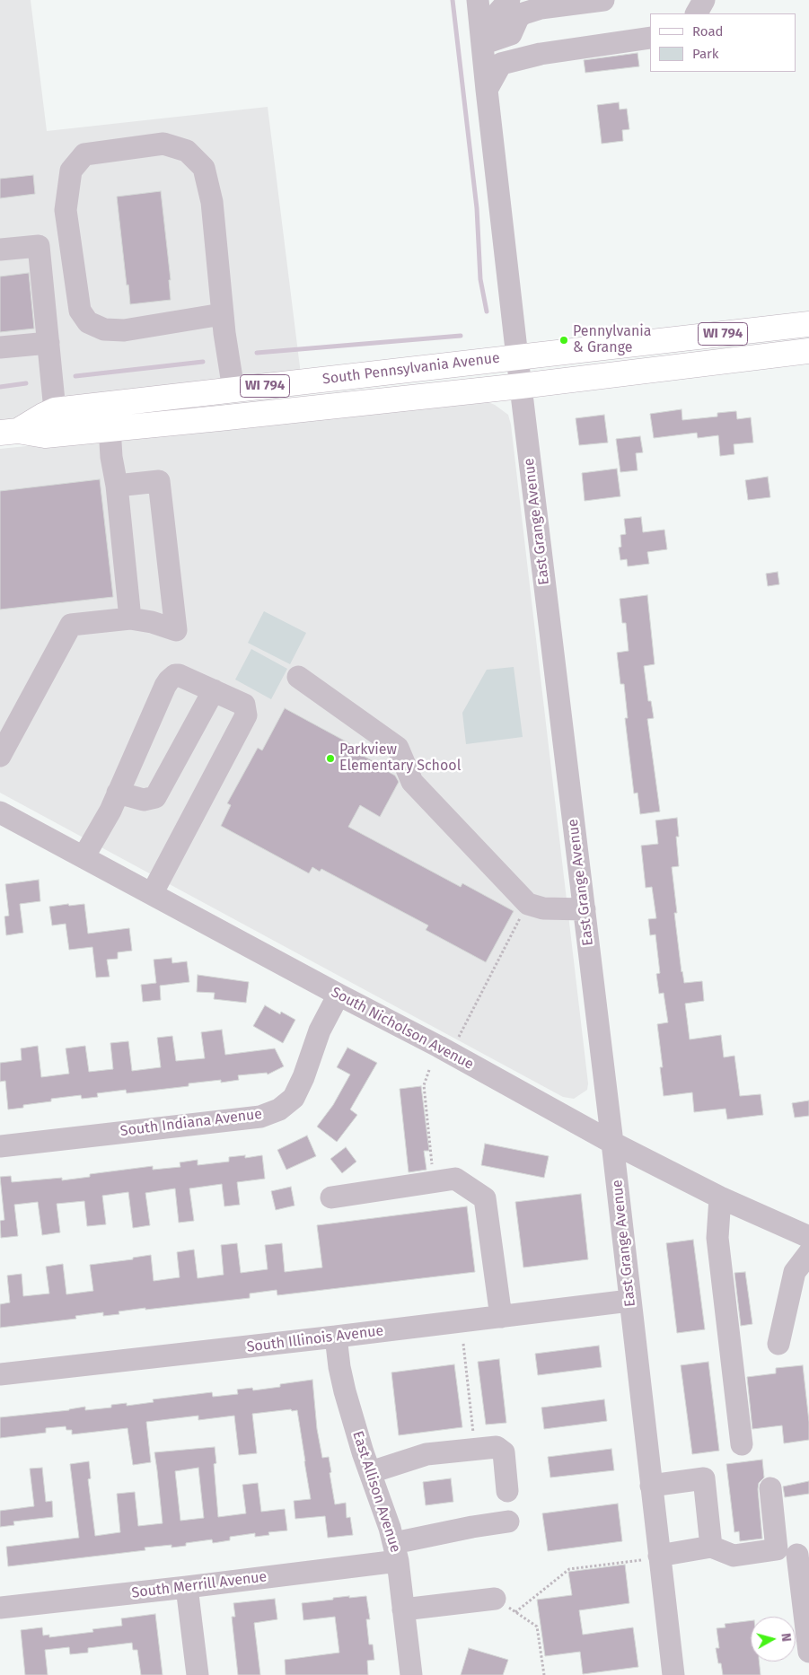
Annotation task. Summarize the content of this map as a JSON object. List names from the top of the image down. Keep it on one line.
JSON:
{"streets":{"main road":["WI 794","South Pennsylvania Avenue"],"street":["East Grange Avenue","South Nicholson Avenue","South Indiana Avenue","South Illinois Avenue","East Allison Avenue","South Merrill Avenue"]},"crossings":[["South Pennsylvania Avenue","East Grange Avenue"],["East Grange Avenue","South Nicholson Avenue"],["East Grange Avenue","South Illinois Avenue"],["South Nicholson Avenue","South Indiana Avenue"],["South Illinois Avenue","East Allison Avenue"],["East Allison Avenue","South Merrill Avenue"]],"places":["Pennylvania & Grange","Parkview Elementary School"],"legend":["Road","Park"],"north":"right"}
